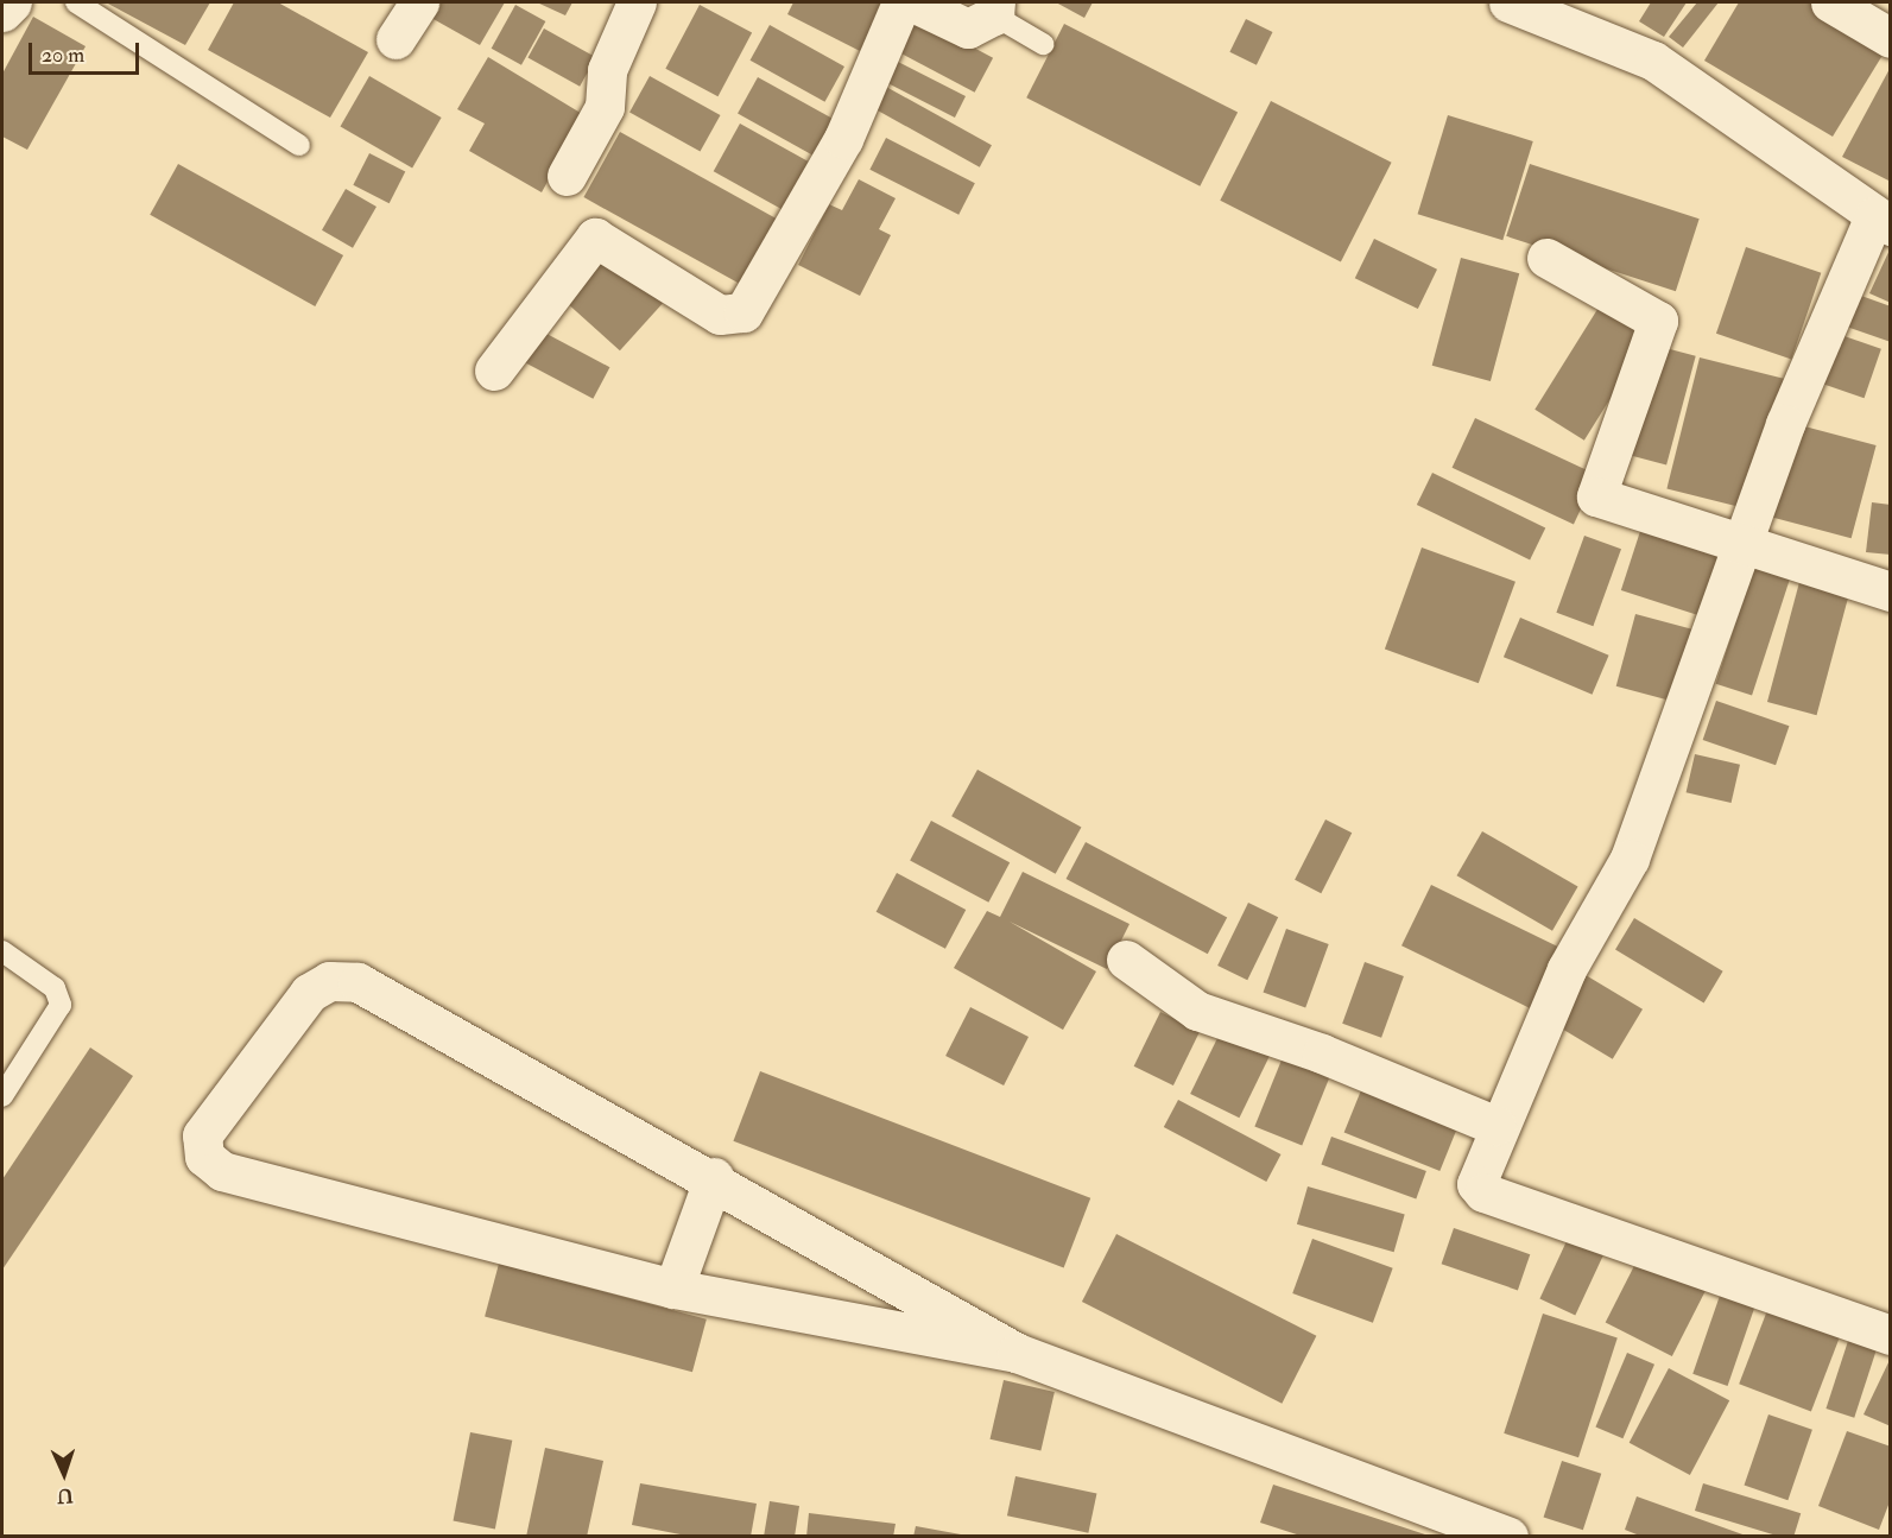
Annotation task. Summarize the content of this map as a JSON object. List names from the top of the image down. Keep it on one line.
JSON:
{"scale_bar":"20 m","north":"bottom"}
